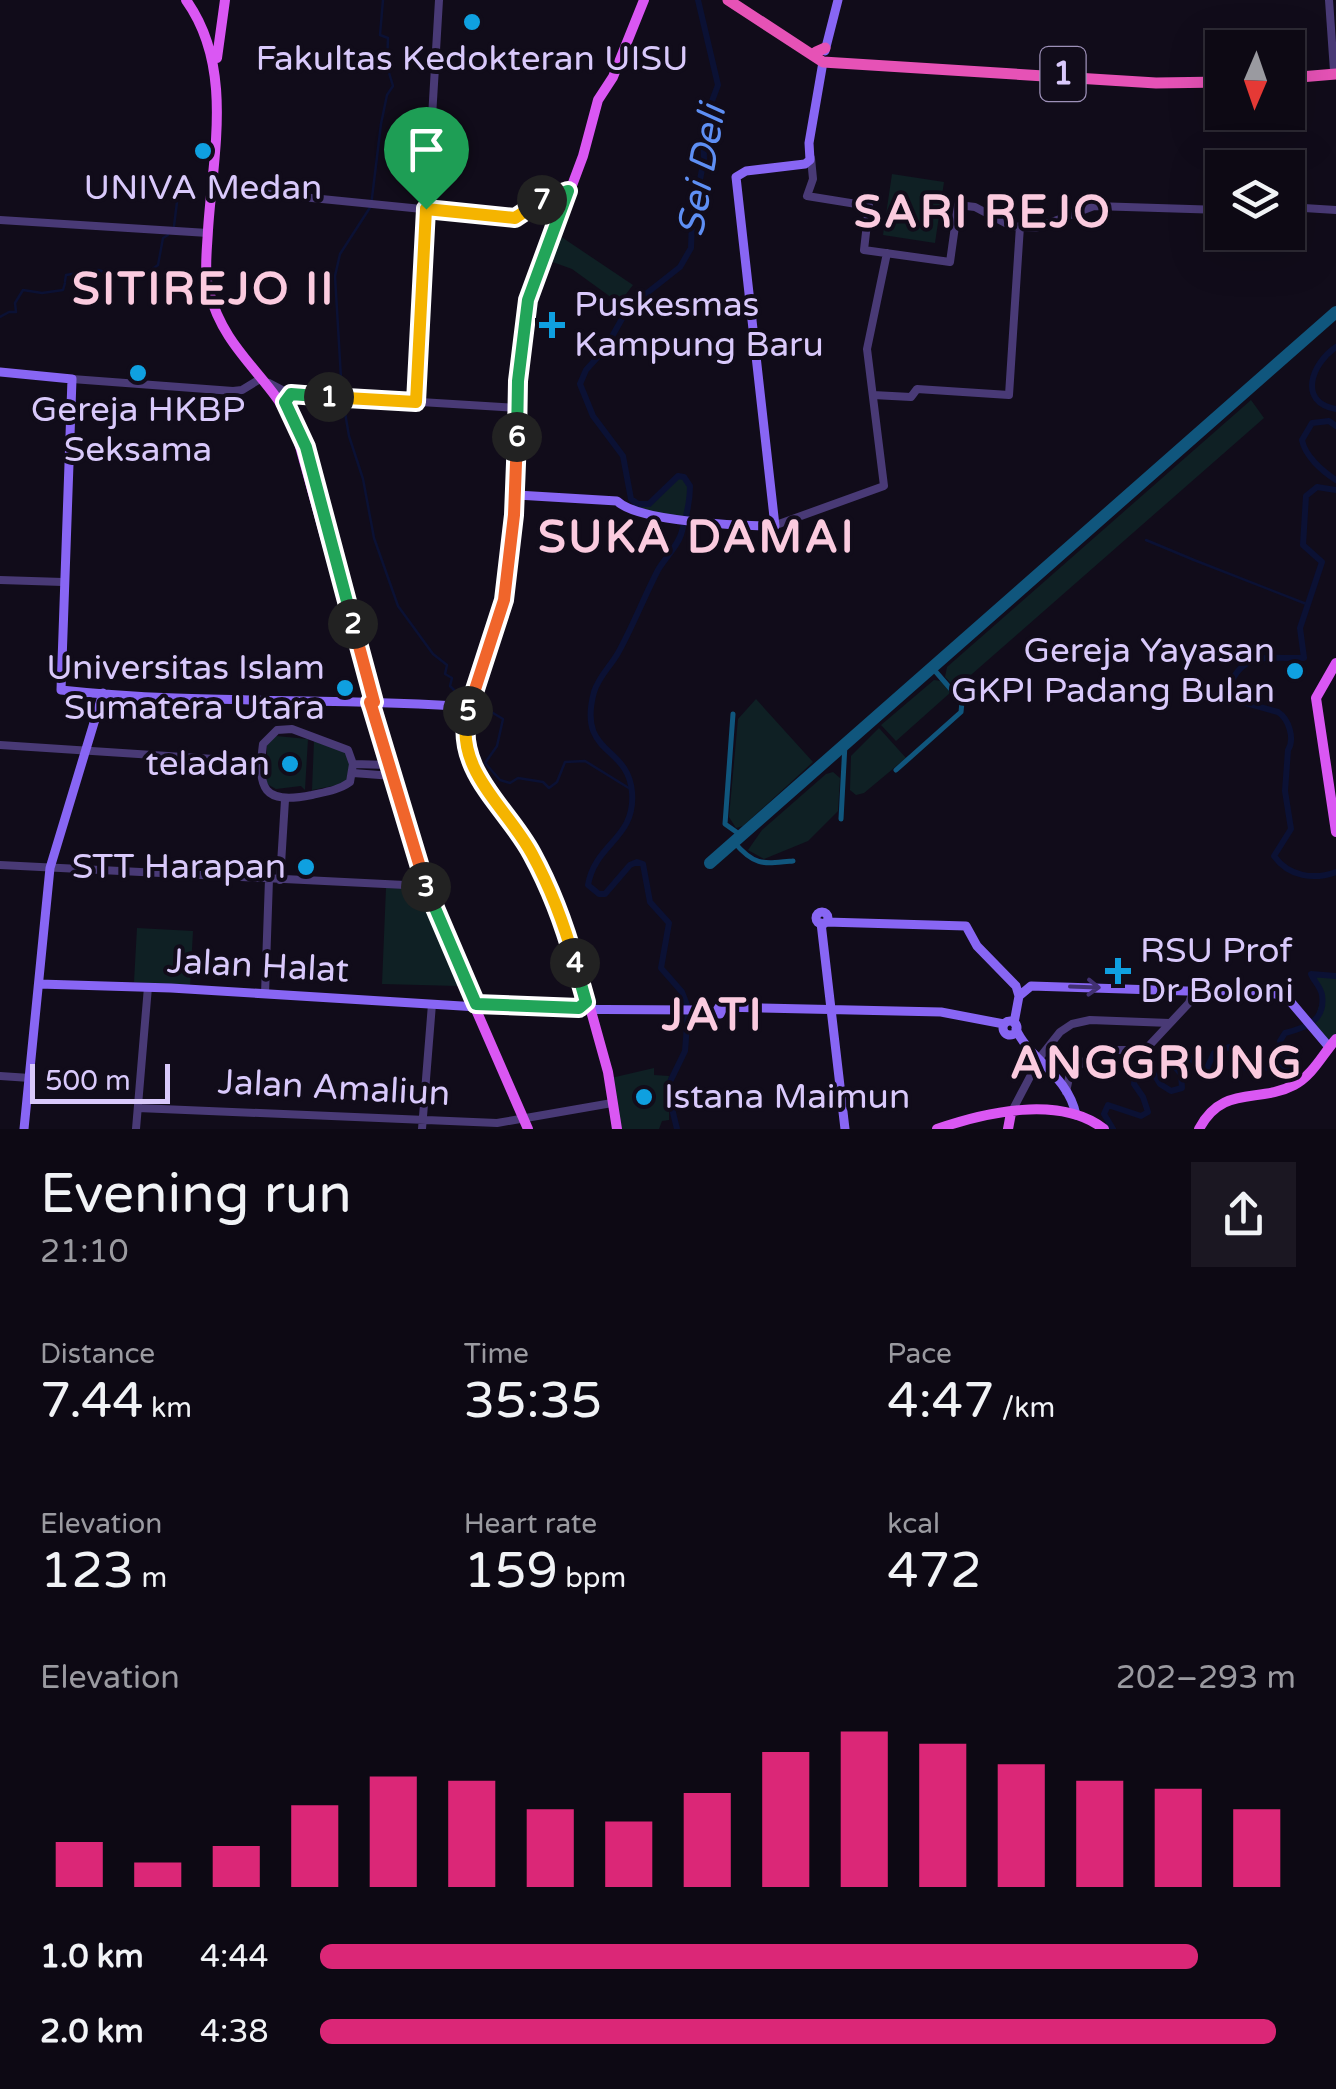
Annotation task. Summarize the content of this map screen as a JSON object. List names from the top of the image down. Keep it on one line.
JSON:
{"streets":{"highway":["1"],"main road":["Jalan Halat"],"street":["Jalan Amaliun"]},"districts":["SARI REJO","SITIREJO II","SUKA DAMAI","JATI","ANGGRUNG"],"water":["Sei Deli"],"places":{"other":["Fakultas Kedokteran UISU","UNIVA Medan","Gereja HKBP Seksama","Gereja Yayasan GKPI Padang Bulan","Universitas Islam Sumatera Utara","teladan","STT Harapan","Istana Maimun"],"health":["Puskesmas Kampung Baru","RSU Prof Dr Boloni"]},"scale_bar":"500 m","north":"bottom","page":{"pins":["7","1","6","2","5","3","4"],"scale":"500 m","heading":["Evening run","21:10"],"stats":[["Distance","7.44 km"],["Time","35:35"],["Pace","4:47 /km"],["Elevation","123 m"],["Heart rate","159 bpm"],["kcal","472"]],"chart":["Elevation","202–293 m"],"list":[{"name":"1.0 km","note":"4:44"},{"name":"2.0 km","note":"4:38"}]}}
